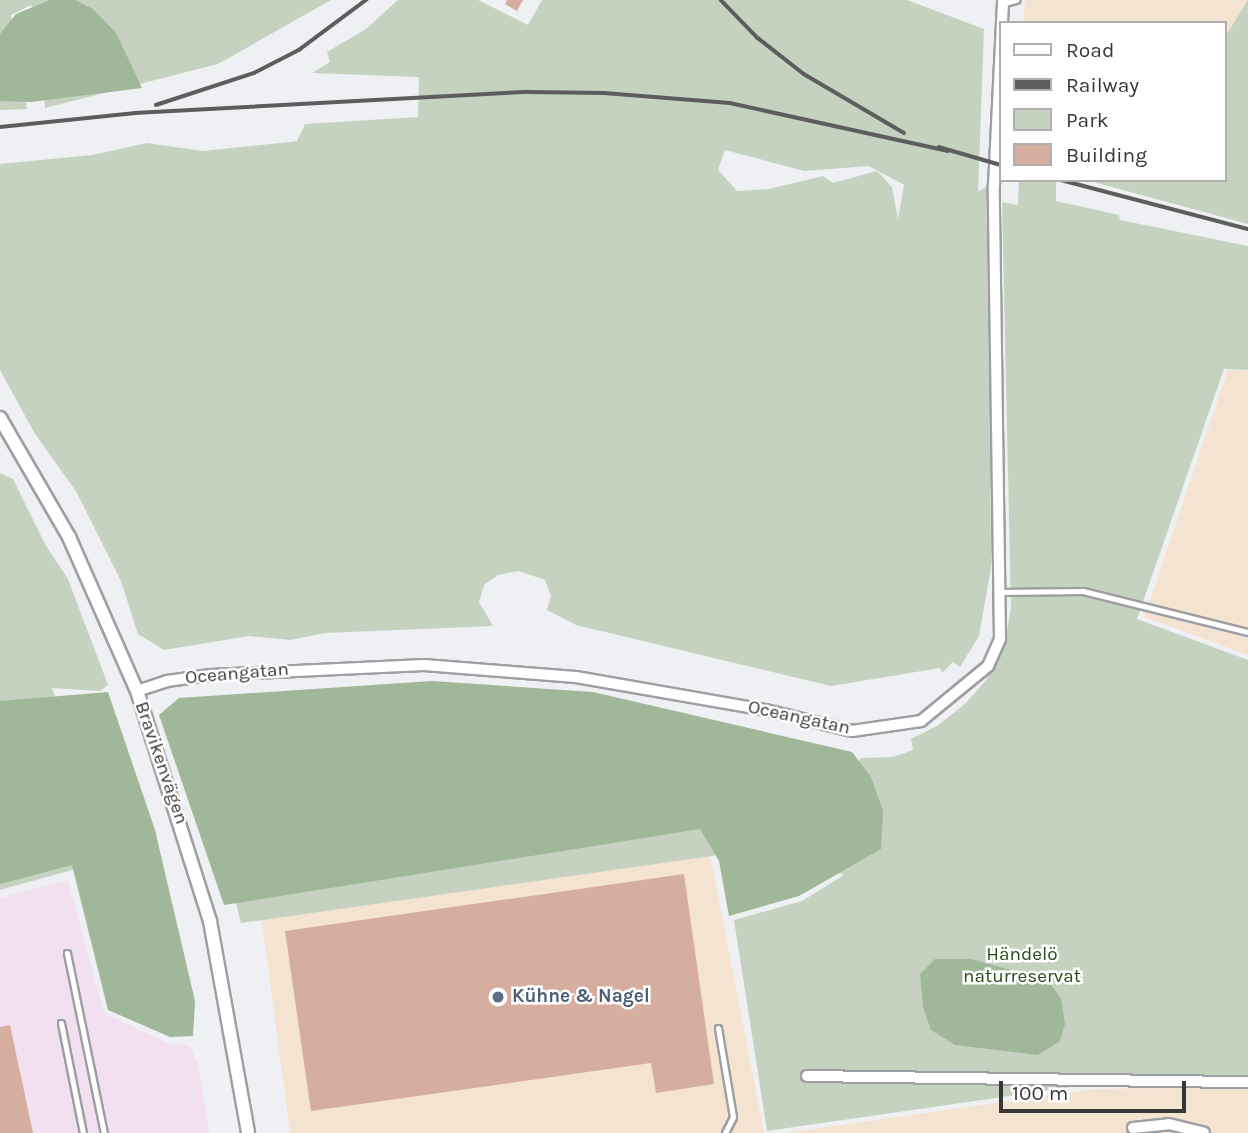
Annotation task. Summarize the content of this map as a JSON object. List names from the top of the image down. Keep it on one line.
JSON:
{"streets":{"street":["Oceangatan","Bravikenvägen"]},"crossings":[["Oceangatan","Bravikenvägen"]],"parks":["Händelö naturreservat"],"places":["Kühne & Nagel"],"legend":["Road","Railway","Park","Building"],"scale_bar":"100 m"}
